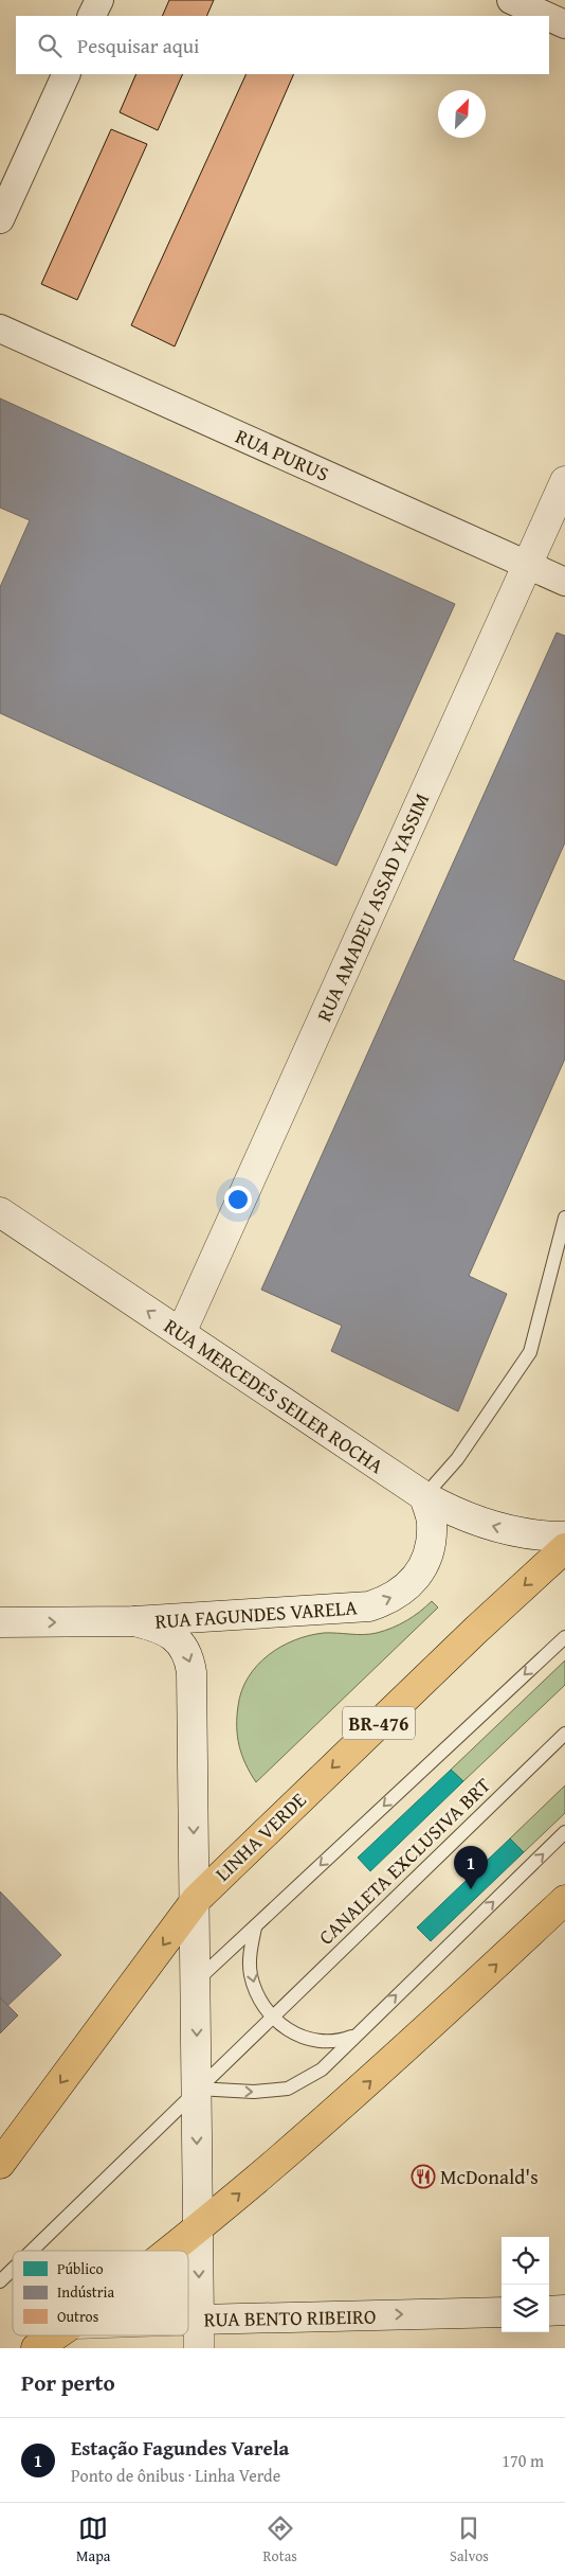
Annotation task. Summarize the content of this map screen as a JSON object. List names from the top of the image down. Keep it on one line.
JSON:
{"streets":{"highway":["BR-476","LINHA VERDE"],"main road":["RUA AMADEU ASSAD YASSIM","RUA MERCEDES SEILER ROCHA","RUA FAGUNDES VARELA","RUA BENTO RIBEIRO"],"street":["RUA PURUS"],"lane":["CANALETA EXCLUSIVA BRT"]},"crossings":[["RUA PURUS","RUA AMADEU ASSAD YASSIM"],["RUA AMADEU ASSAD YASSIM","RUA MERCEDES SEILER ROCHA"],["RUA MERCEDES SEILER ROCHA","RUA FAGUNDES VARELA"]],"one_way":["RUA MERCEDES SEILER ROCHA","RUA FAGUNDES VARELA","RUA BENTO RIBEIRO"],"places":{"restaurant":["McDonald's"]},"legend":["Público","Indústria","Outros"],"north":"top right","page":{"search":"Pesquisar aqui","pins":"1","heading":"Por perto","list":[{"mark":"1","name":"Estação Fagundes Varela","note":"Ponto de ônibus · Linha Verde","value":"170 m"}],"nav":["Mapa","Rotas","Salvos"]}}
